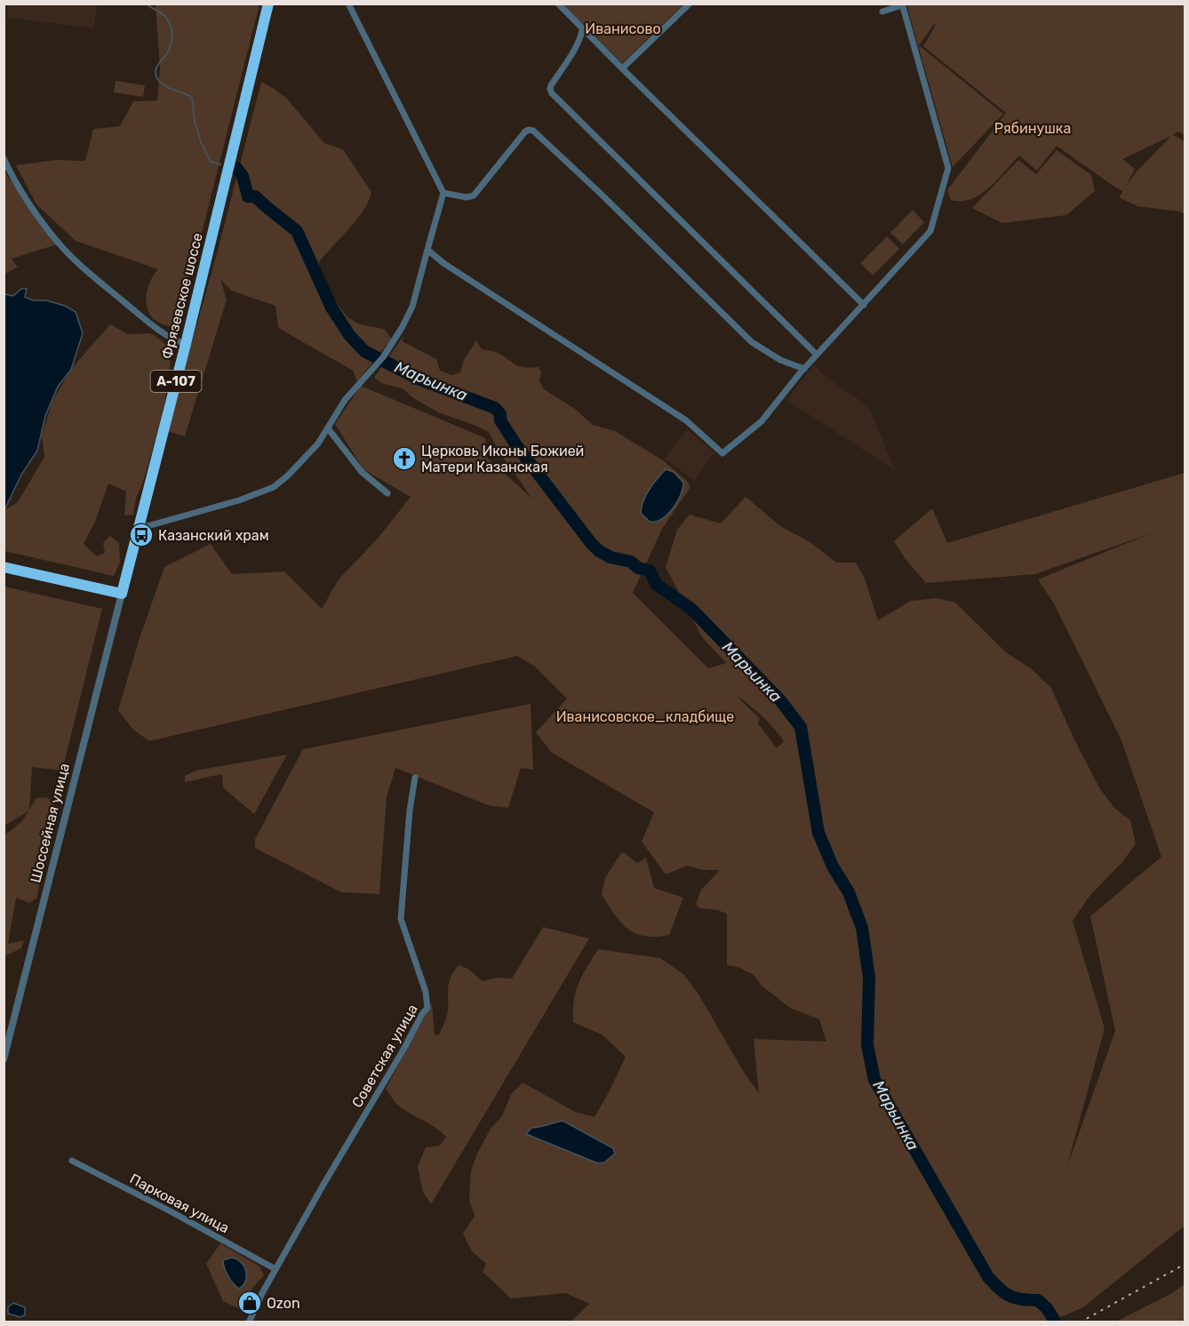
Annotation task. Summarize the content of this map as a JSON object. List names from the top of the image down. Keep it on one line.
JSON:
{"streets":{"highway":["Фрязевское шоссе","А-107"],"street":["Шоссейная улица","Советская улица","Парковая улица"]},"crossings":[["Фрязевское шоссе","Шоссейная улица"],["Советская улица","Парковая улица"]],"water":["Марьинка"],"parks":["Иванисово","Рябинушка","Иванисовское_кладбище"],"places":{"church":["Церковь Иконы Божией Матери Казанская"],"bus stop":["Казанский храм"],"shop":["Ozon"]}}
